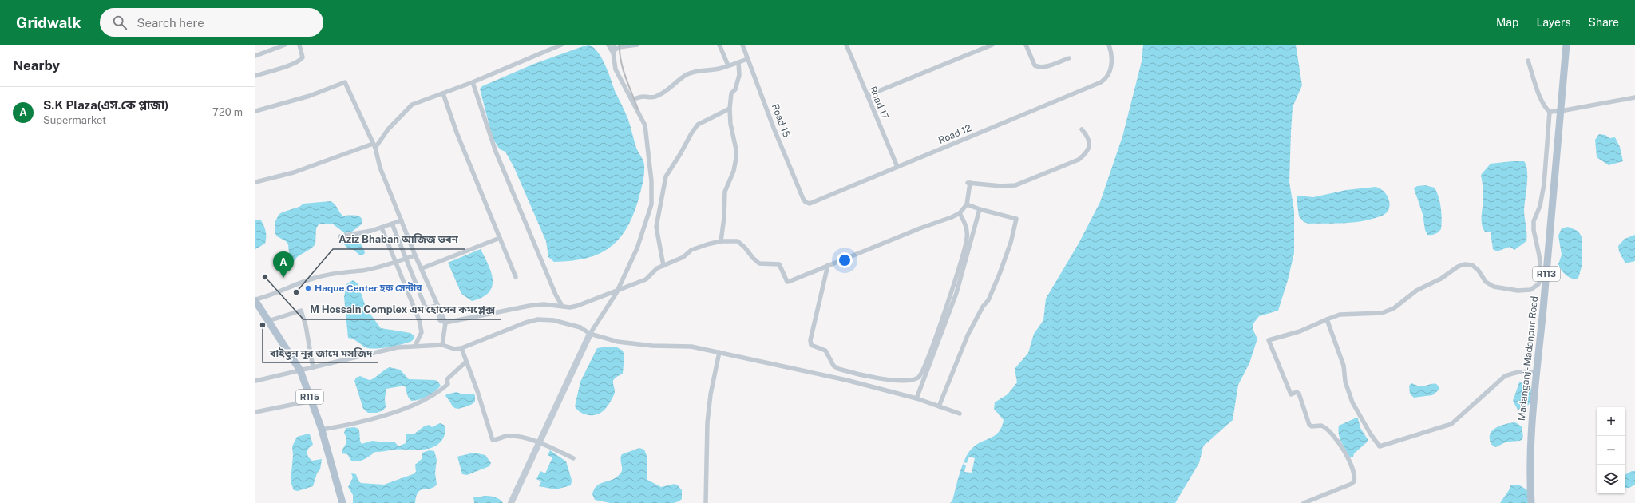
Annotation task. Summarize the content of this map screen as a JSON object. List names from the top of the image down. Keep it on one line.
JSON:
{"streets":{"main road":["R113","Madanganj - Madanpur Road","R115"],"street":["Road 17","Road 15","Road 12"]},"crossings":[["Road 17","Road 12"],["Road 15","Road 12"]],"places":["M Hossain Complex এম হোসেন কমপ্লেক্স","Haque Center হক সেন্টার","Aziz Bhaban আজিজ ভবন","বাইতুন নূর জামে মসজিদ"],"page":{"header":"Gridwalk","search":"Search here","nav":["Map","Layers","Share"],"heading":"Nearby","list":[{"mark":"A","name":"S.K Plaza(এস.কে প্লাজা)","note":"Supermarket","value":"720 m"}],"pins":"A","map_buttons":["+","−"]}}
